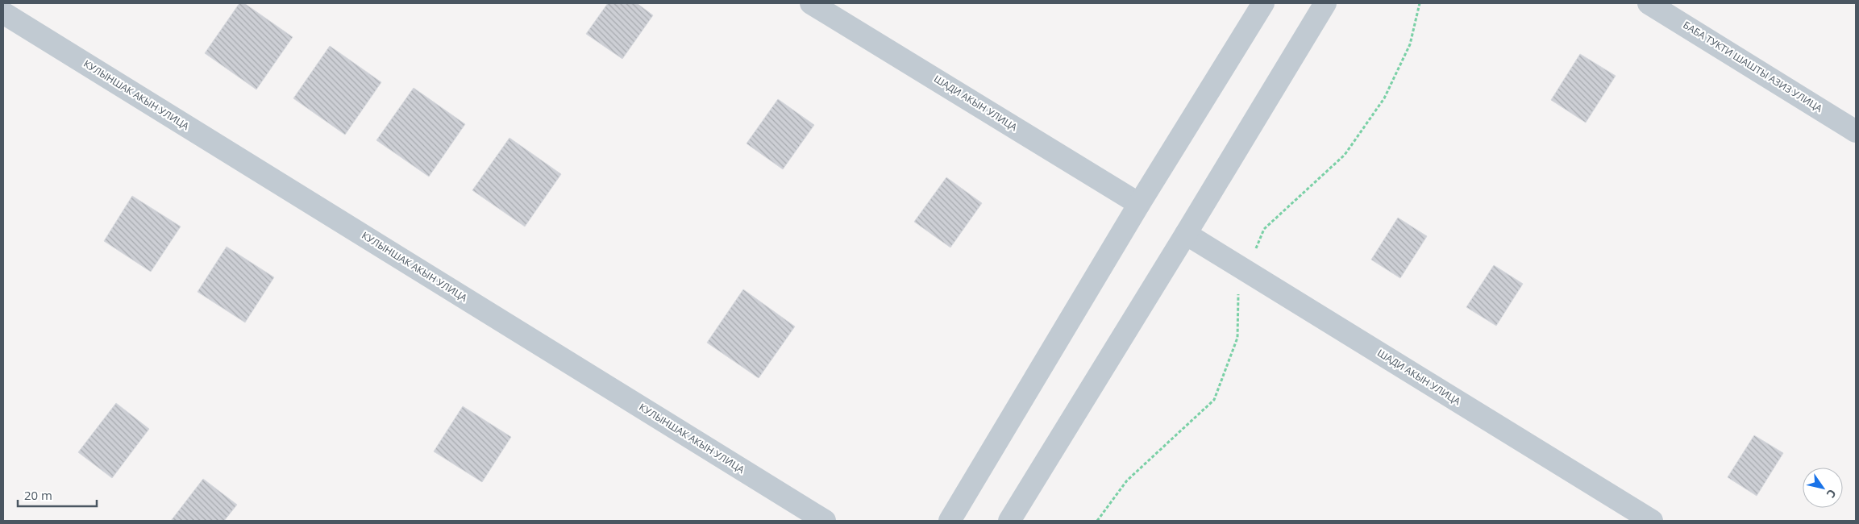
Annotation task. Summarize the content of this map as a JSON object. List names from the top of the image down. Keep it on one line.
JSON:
{"streets":{"street":["БАБА ТУКТИ ШАШТЫ АЗИЗ УЛИЦА","КУЛЫНШАК АКЫН УЛИЦА","ШАДИ АКЫН УЛИЦА"]},"scale_bar":"20 m","north":"bottom right"}
